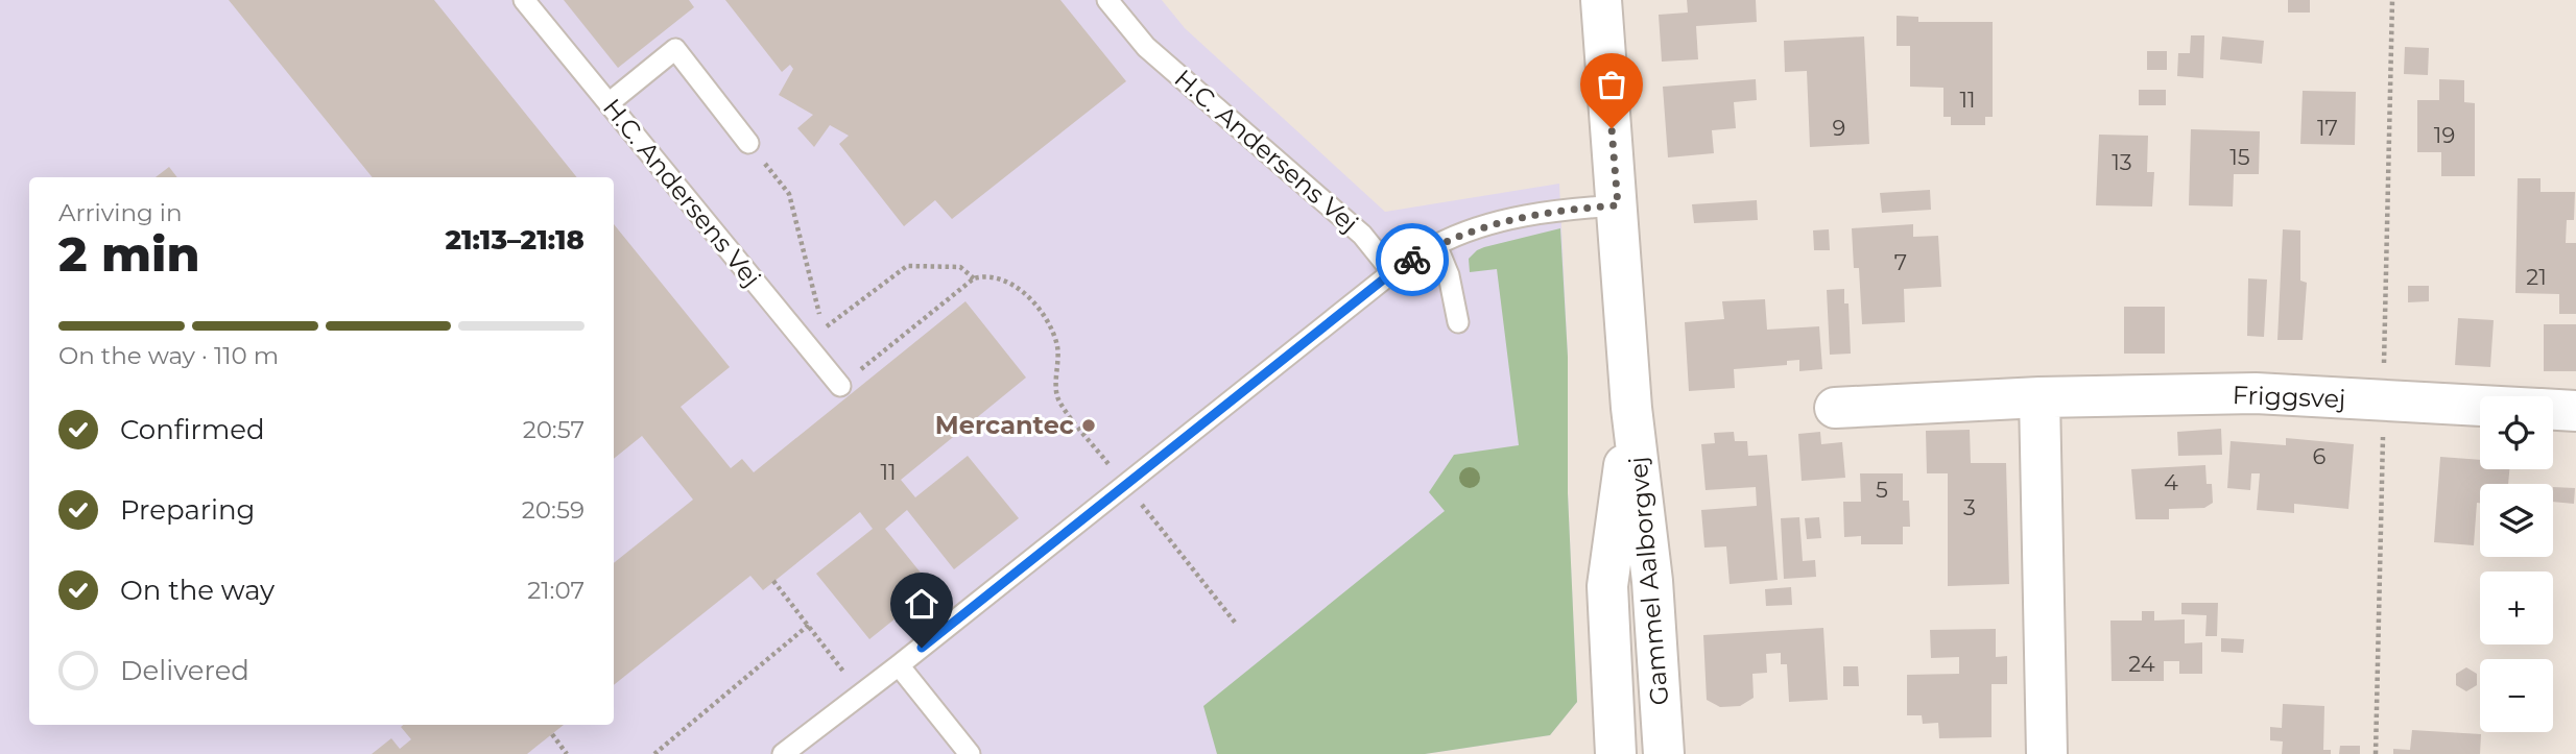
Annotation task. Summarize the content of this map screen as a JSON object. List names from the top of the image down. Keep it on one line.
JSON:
{"streets":{"street":["Friggsvej","Gammel Aalborgvej"],"lane":["H.C. Andersens Vej"]},"places":["Mercantec"],"house_numbers":["11","9","17","19","15","13","7","21","6","11","4","5","3","24"],"page":{"heading":["2 min","Arriving in","21:13–21:18"],"bar":"On the way · 110 m","list":[["Confirmed","20:57"],["Preparing","20:59"],["On the way","21:07"],"Delivered"],"map_buttons":["+","−"]}}
